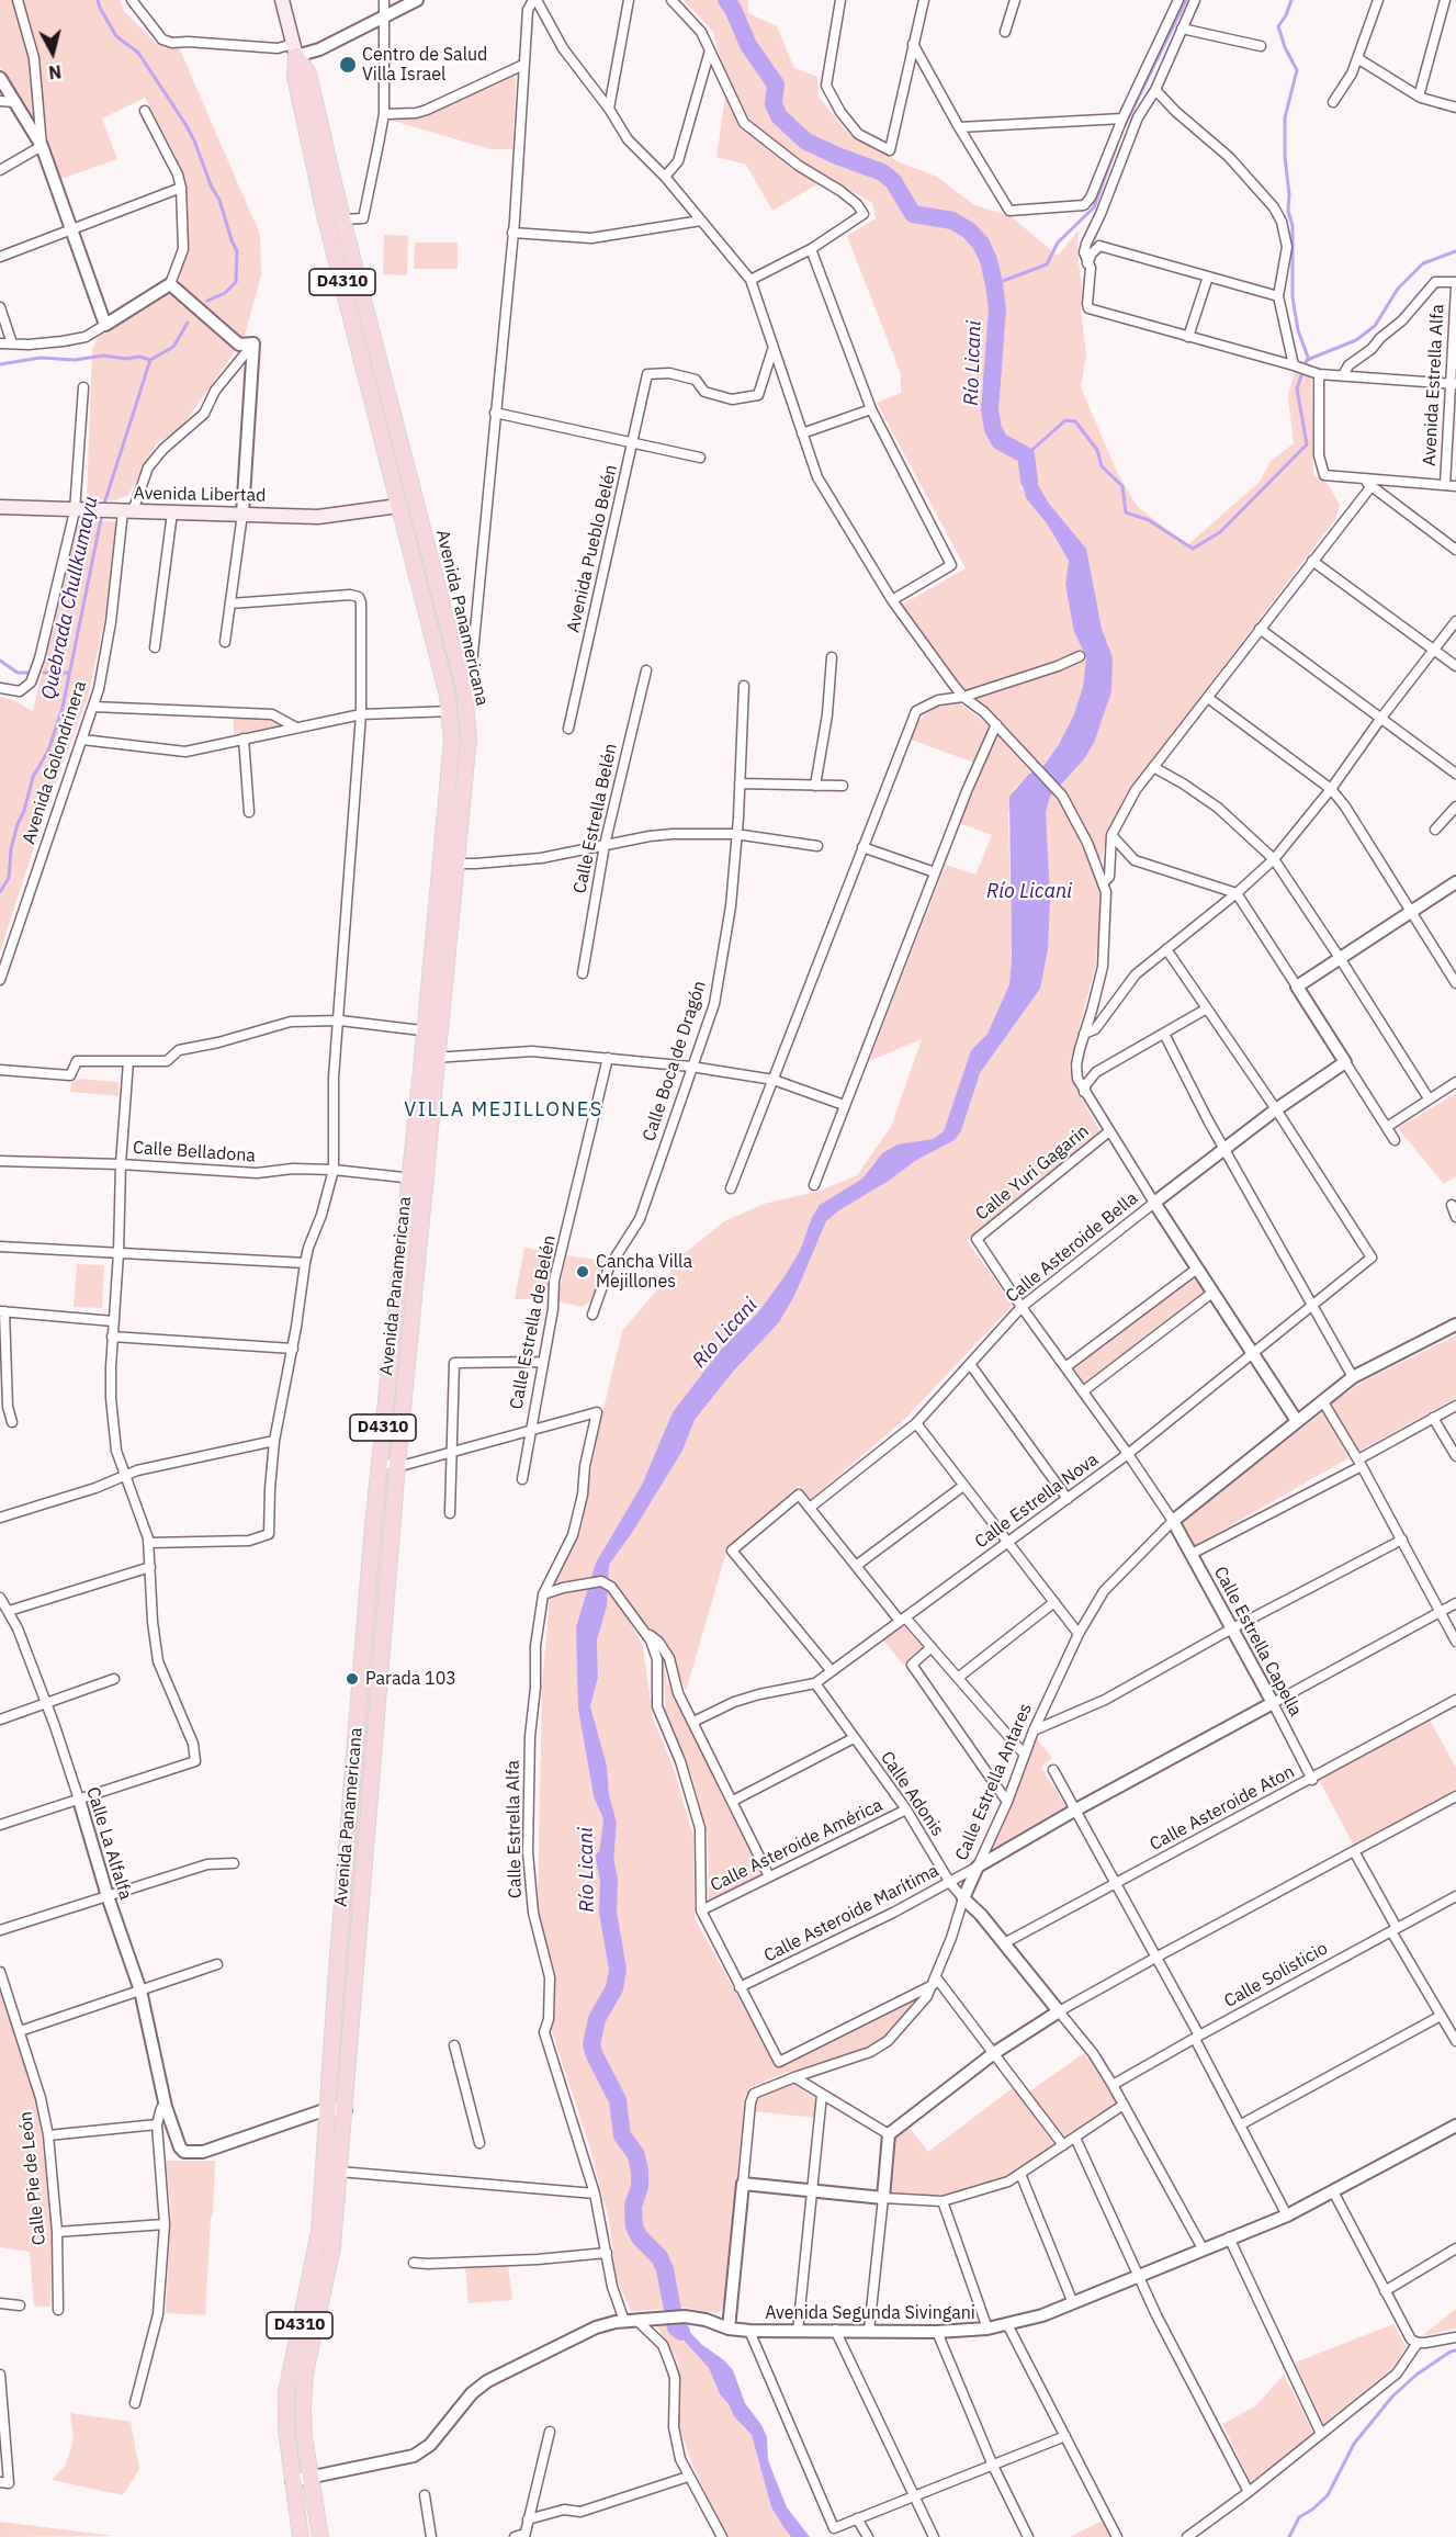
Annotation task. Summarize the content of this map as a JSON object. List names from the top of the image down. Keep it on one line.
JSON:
{"streets":{"main road":["D4310","Avenida Libertad","Avenida Panamericana"],"street":["Avenida Estrella Alfa","Avenida Pueblo Belén","Avenida Golondrinera","Calle Estrella Belén","Calle Boca de Dragón","Calle Belladona","Calle Yuri Gagarin","Calle Asteroide Bella","Calle Estrella de Belén","Calle Estrella Nova","Calle Estrella Capella","Calle Estrella Antares","Calle Adonis","Calle Asteroide Aton","Calle Estrella Alfa","Calle La Alfalfa","Calle Asteroide América","Calle Asteroide Marítima","Calle Solisticio","Calle Pie de León","Avenida Segunda Sivingani"]},"crossings":[["Avenida Libertad","Avenida Panamericana"],["Avenida Libertad","Avenida Golondrinera"],["Avenida Panamericana","Calle Belladona"],["Avenida Panamericana","Calle La Alfalfa"],["Avenida Panamericana","Avenida Segunda Sivingani"],["Calle Yuri Gagarin","Calle Asteroide Bella"],["Calle Asteroide Bella","Calle Estrella Nova"],["Calle Estrella de Belén","Calle Estrella Alfa"],["Calle Estrella Nova","Calle Adonis"],["Calle Estrella Capella","Calle Estrella Antares"],["Calle Estrella Capella","Calle Asteroide Aton"],["Calle Estrella Antares","Calle Adonis"],["Calle Estrella Antares","Calle Asteroide Marítima"],["Calle Estrella Antares","Avenida Segunda Sivingani"],["Calle Adonis","Calle Asteroide Aton"],["Calle Adonis","Calle Asteroide América"],["Calle Adonis","Calle Asteroide Marítima"],["Calle Estrella Alfa","Avenida Segunda Sivingani"]],"districts":["VILLA MEJILLONES"],"water":["Río Licani","Quebrada Chullkumayu"],"places":["Centro de Salud Villa Israel","Cancha Villa Mejillones","Parada 103"],"north":"bottom"}
